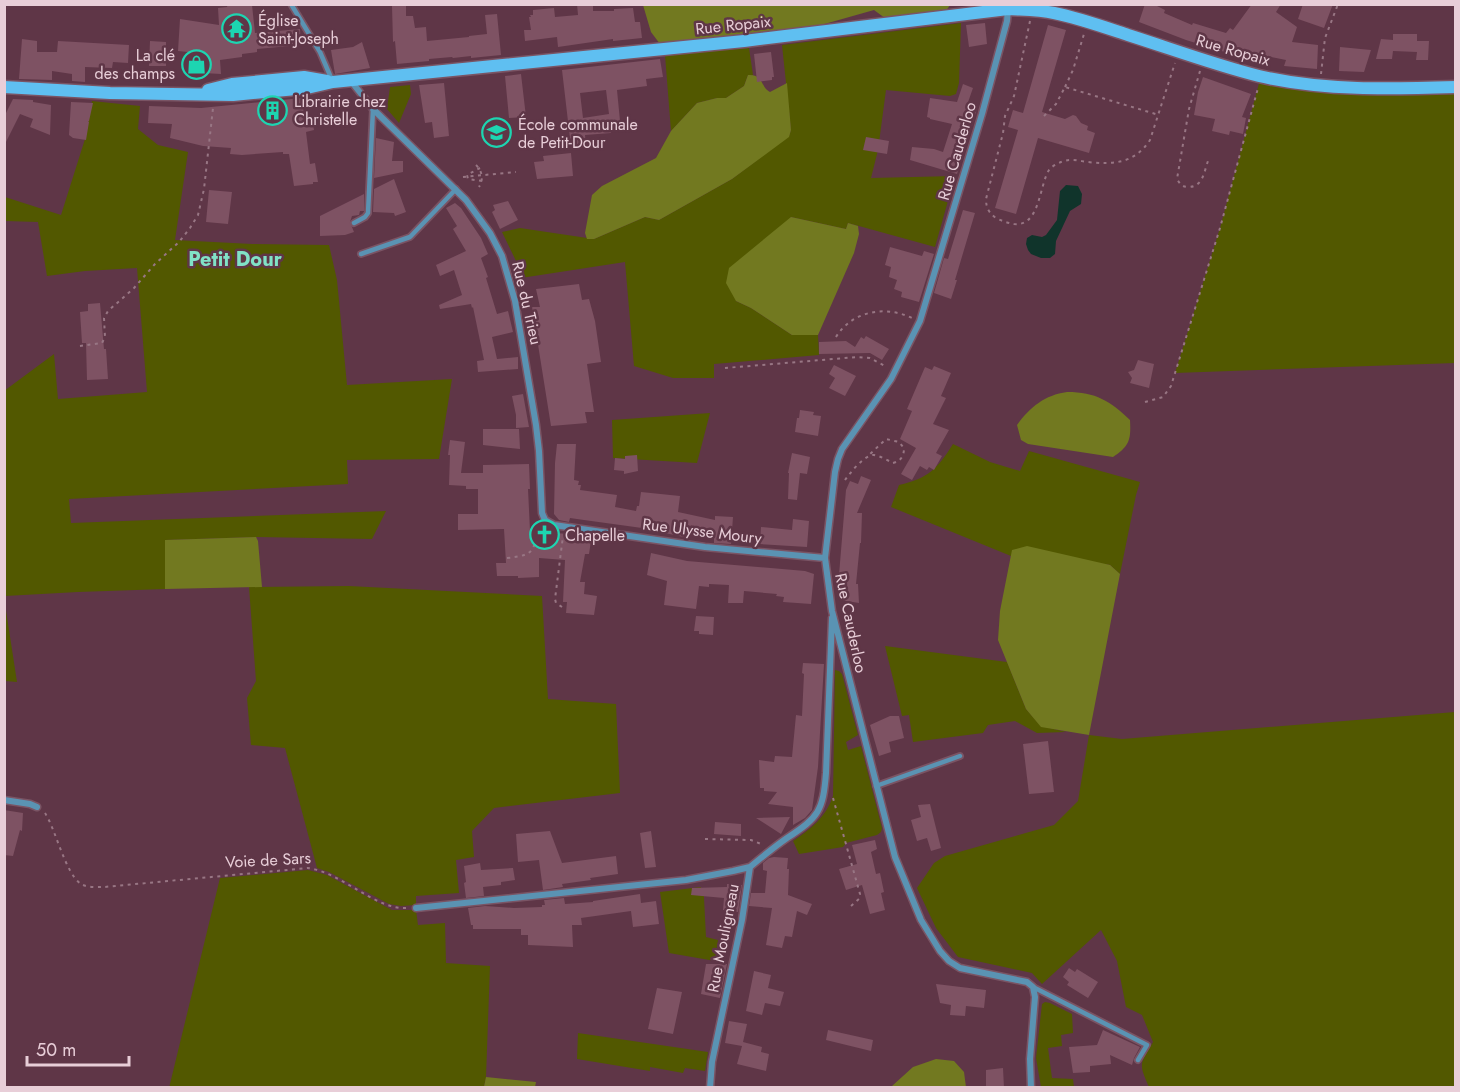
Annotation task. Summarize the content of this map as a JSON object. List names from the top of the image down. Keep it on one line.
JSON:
{"streets":{"street":["Rue Ropaix","Rue Cauderloo","Rue du Trieu","Rue Ulysse Moury","Rue Mouligneau"],"path":["Voie de Sars"]},"crossings":[["Rue Ropaix","Rue Cauderloo"],["Rue Ropaix","Rue du Trieu"],["Rue Cauderloo","Rue Ulysse Moury"],["Rue Cauderloo","Rue Mouligneau"],["Rue du Trieu","Rue Ulysse Moury"]],"districts":["Petit Dour"],"places":{"temple":["Église Saint-Joseph"],"shop":["La clé des champs"],"building":["Librairie chez Christelle"],"school or university":["École communale de Petit-Dour"],"church":["Chapelle"]},"scale_bar":"50 m"}
